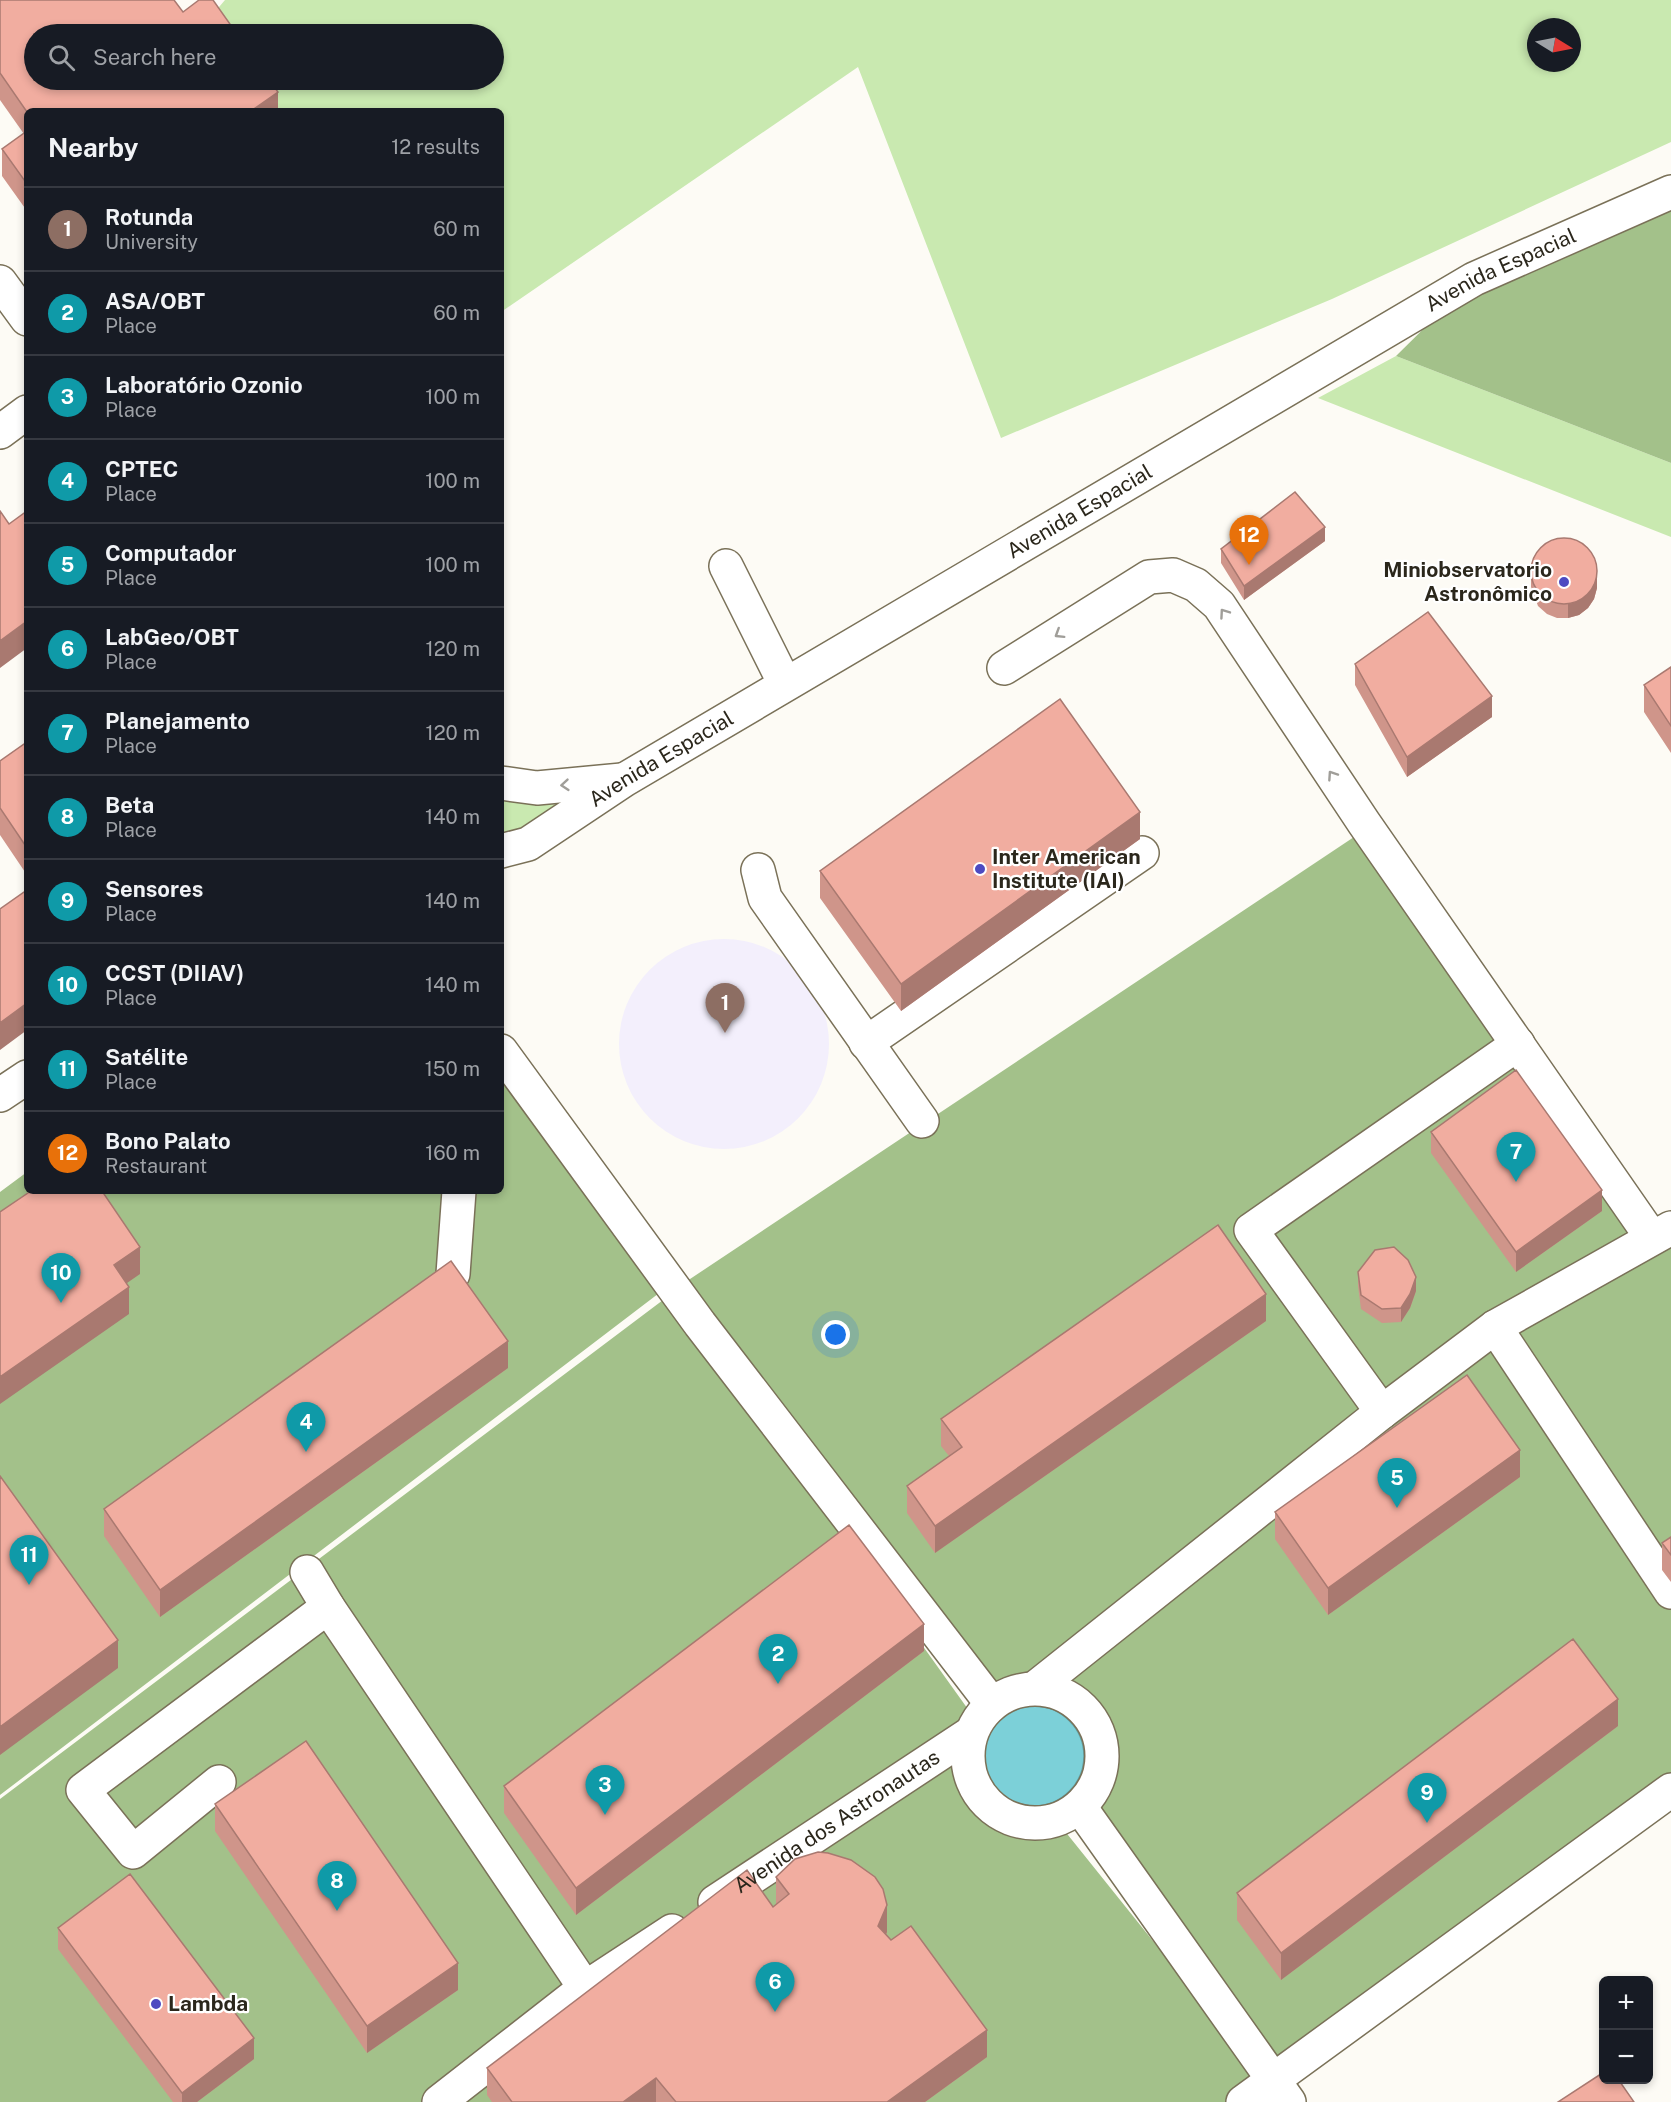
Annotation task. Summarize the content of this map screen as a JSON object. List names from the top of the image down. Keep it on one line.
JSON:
{"streets":{"lane":["Avenida Espacial","Avenida dos Astronautas"]},"places":["Miniobservatorio Astronômico","Inter American Institute (IAI)","Lambda"],"north":"right","page":{"search":"Search here","heading":["Nearby","12 results"],"list":[{"mark":"1","name":"Rotunda","note":"University","value":"60 m"},{"mark":"2","name":"ASA/OBT","note":"Place","value":"60 m"},{"mark":"3","name":"Laboratório Ozonio","note":"Place","value":"100 m"},{"mark":"4","name":"CPTEC","note":"Place","value":"100 m"},{"mark":"5","name":"Computador","note":"Place","value":"100 m"},{"mark":"6","name":"LabGeo/OBT","note":"Place","value":"120 m"},{"mark":"7","name":"Planejamento","note":"Place","value":"120 m"},{"mark":"8","name":"Beta","note":"Place","value":"140 m"},{"mark":"9","name":"Sensores","note":"Place","value":"140 m"},{"mark":"10","name":"CCST (DIIAV)","note":"Place","value":"140 m"},{"mark":"11","name":"Satélite","note":"Place","value":"150 m"},{"mark":"12","name":"Bono Palato","note":"Restaurant","value":"160 m"}],"pins":["12","1","7","10","4","5","11","2","3","9","8","6"],"map_buttons":["+","−"]}}
